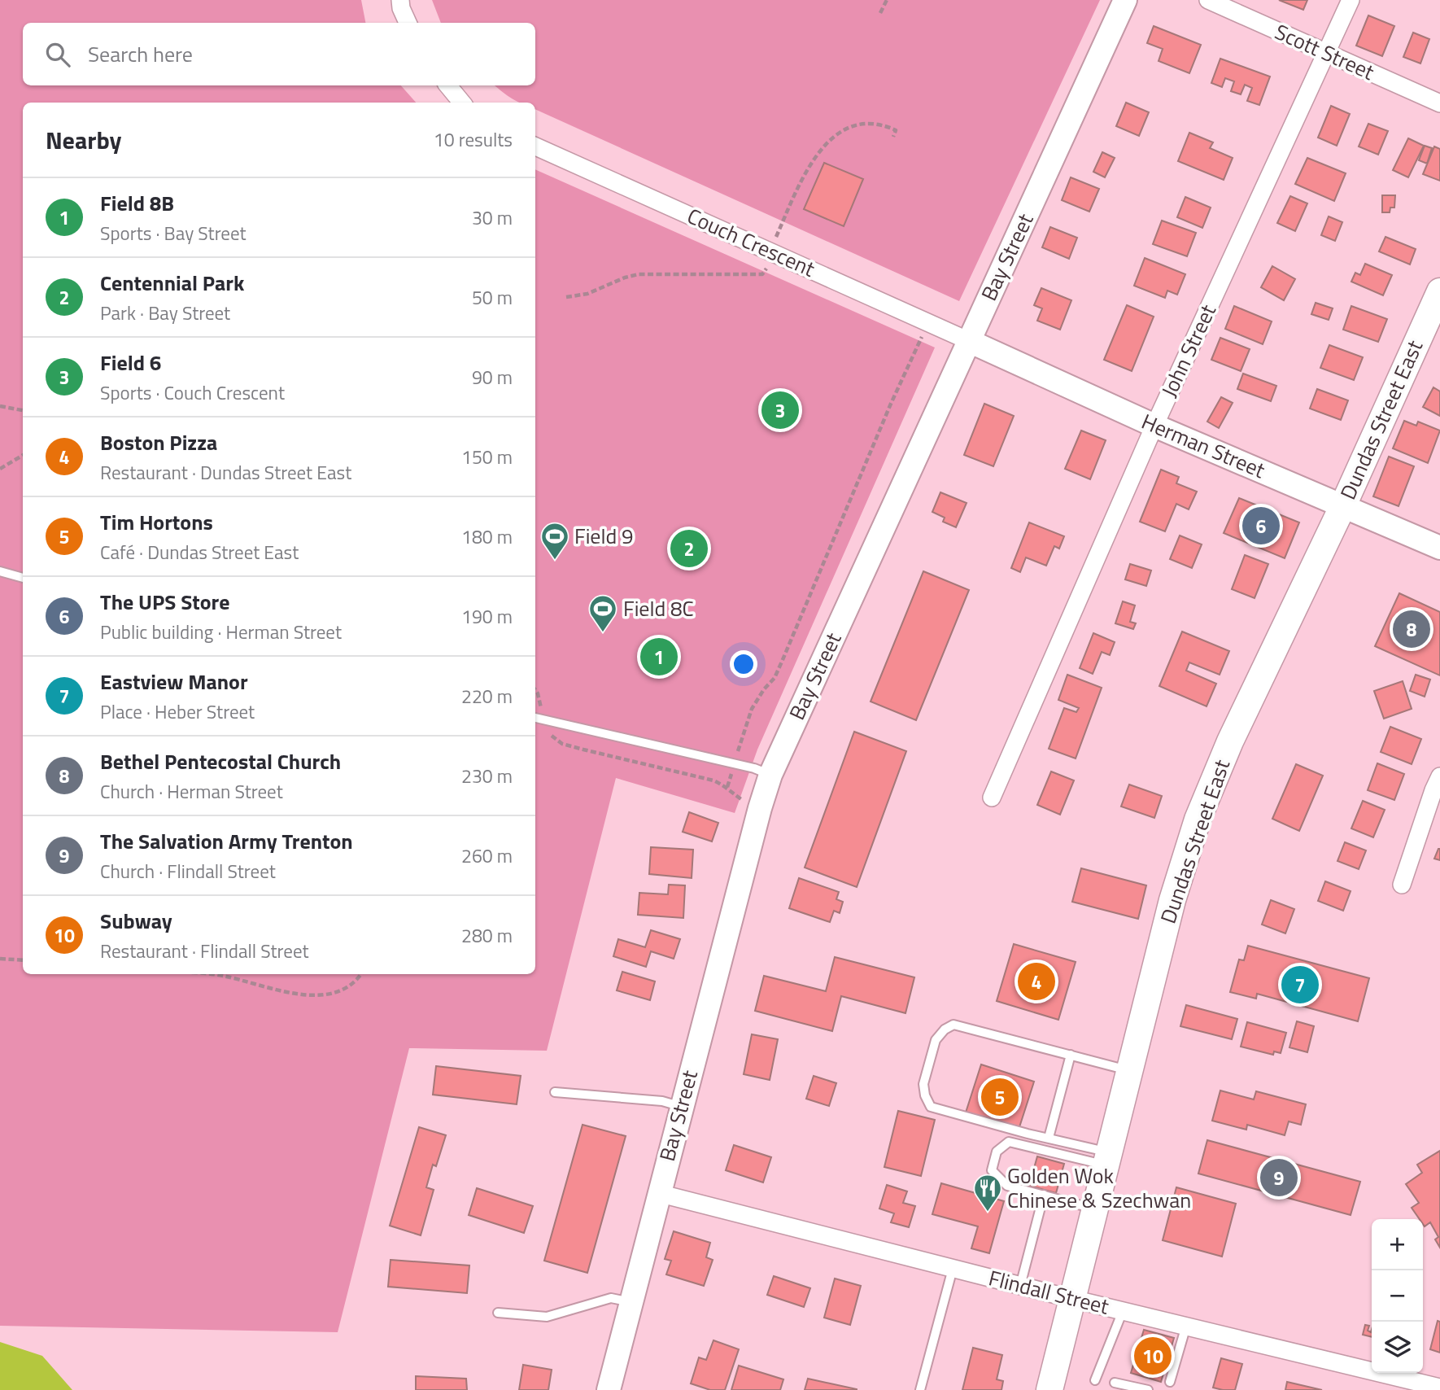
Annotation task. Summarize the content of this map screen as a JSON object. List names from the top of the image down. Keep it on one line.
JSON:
{"streets":{"main road":["Dundas Street East"],"street":["Scott Street","Couch Crescent","Bay Street","John Street","Herman Street","Flindall Street"]},"crossings":[["Scott Street","John Street"],["Couch Crescent","Bay Street"],["Couch Crescent","Herman Street"],["Bay Street","Herman Street"],["Bay Street","Flindall Street"],["John Street","Herman Street"],["Dundas Street East","Herman Street"],["Dundas Street East","Flindall Street"]],"places":{"sports":["Field 9","Field 8C"],"restaurant":["Golden Wok Chinese & Szechwan"]},"page":{"search":"Search here","heading":["Nearby","10 results"],"list":[{"mark":"1","name":"Field 8B","note":"Sports · Bay Street","value":"30 m"},{"mark":"2","name":"Centennial Park","note":"Park · Bay Street","value":"50 m"},{"mark":"3","name":"Field 6","note":"Sports · Couch Crescent","value":"90 m"},{"mark":"4","name":"Boston Pizza","note":"Restaurant · Dundas Street East","value":"150 m"},{"mark":"5","name":"Tim Hortons","note":"Café · Dundas Street East","value":"180 m"},{"mark":"6","name":"The UPS Store","note":"Public building · Herman Street","value":"190 m"},{"mark":"7","name":"Eastview Manor","note":"Place · Heber Street","value":"220 m"},{"mark":"8","name":"Bethel Pentecostal Church","note":"Church · Herman Street","value":"230 m"},{"mark":"9","name":"The Salvation Army Trenton","note":"Church · Flindall Street","value":"260 m"},{"mark":"10","name":"Subway","note":"Restaurant · Flindall Street","value":"280 m"}],"pins":["3","6","2","8","1","4","7","5","9","10"],"map_buttons":["+","−"]}}
